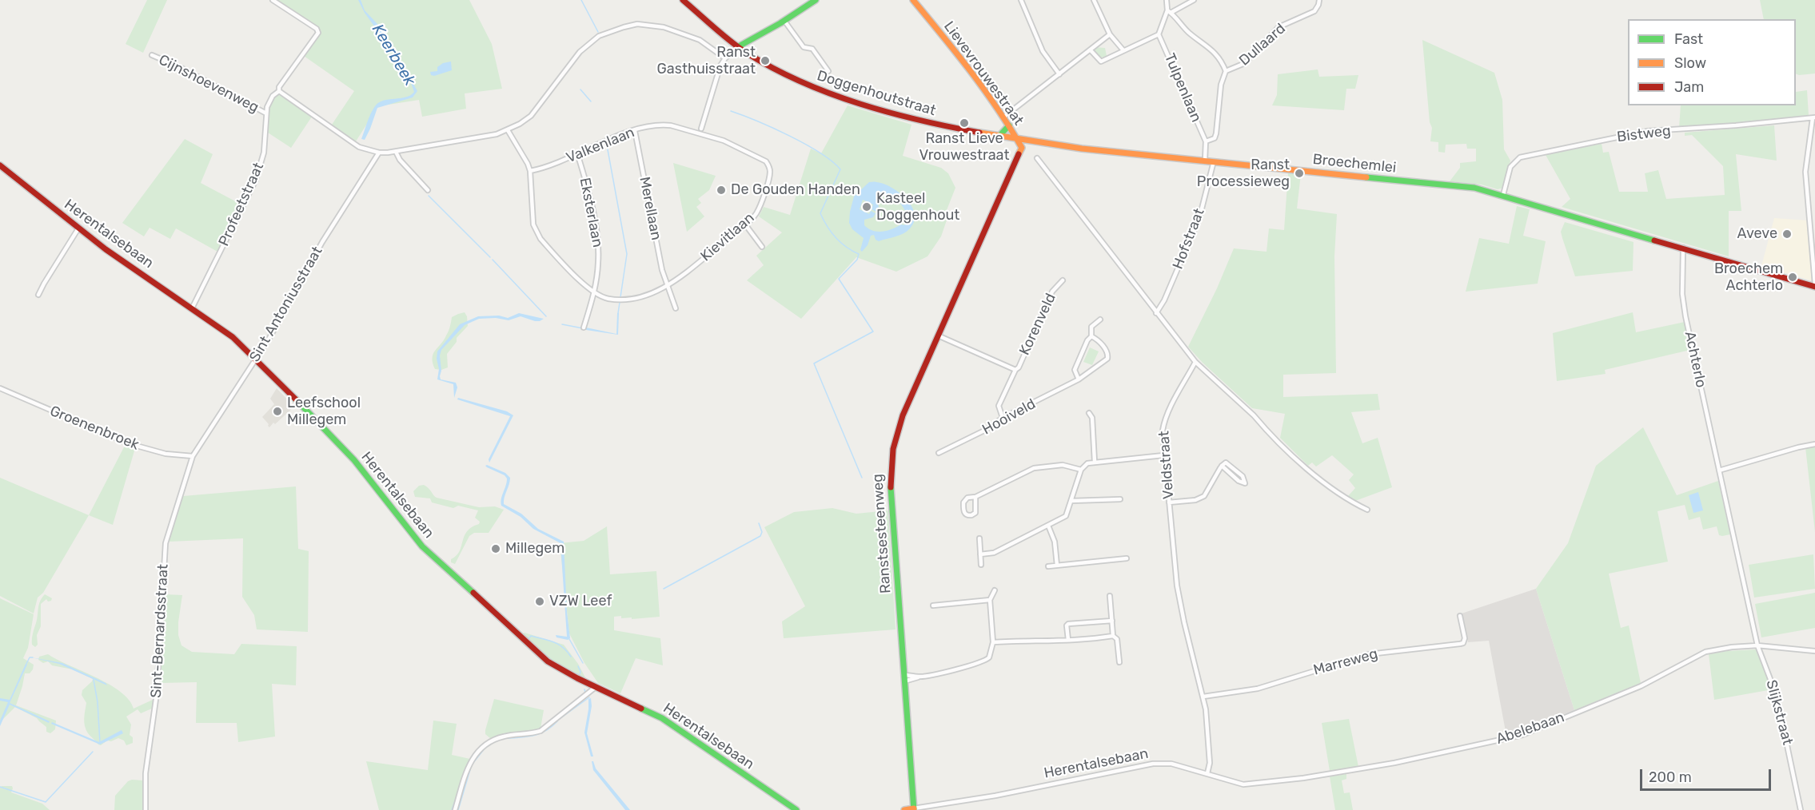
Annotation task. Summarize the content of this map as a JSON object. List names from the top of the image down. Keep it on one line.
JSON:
{"streets":{"street":["Dullaard","Lievevrouwestraat","Cijnshoevenweg","Tulpenlaan","Doggenhoutstraat","Bistweg","Valkenlaan","Broechemlei","Profeetstraat","Merellaan","Eksterlaan","Herentalsebaan","Kievitlaan","Hofstraat","Sint Antoniusstraat","Korenveld","Achterlo","Hooiveld","Groenenbroek","Veldstraat","Ranstsesteenweg","Sint-Bernardsstraat","Marreweg","Slijkstraat","Abelebaan"]},"crossings":[["Lievevrouwestraat","Doggenhoutstraat"],["Lievevrouwestraat","Broechemlei"],["Lievevrouwestraat","Ranstsesteenweg"],["Cijnshoevenweg","Profeetstraat"],["Doggenhoutstraat","Broechemlei"],["Doggenhoutstraat","Ranstsesteenweg"],["Bistweg","Broechemlei"],["Valkenlaan","Merellaan"],["Valkenlaan","Eksterlaan"],["Valkenlaan","Kievitlaan"],["Broechemlei","Hofstraat"],["Broechemlei","Achterlo"],["Broechemlei","Ranstsesteenweg"],["Profeetstraat","Herentalsebaan"],["Merellaan","Kievitlaan"],["Eksterlaan","Kievitlaan"],["Herentalsebaan","Sint Antoniusstraat"],["Herentalsebaan","Veldstraat"],["Herentalsebaan","Ranstsesteenweg"],["Herentalsebaan","Abelebaan"],["Sint Antoniusstraat","Groenenbroek"],["Sint Antoniusstraat","Sint-Bernardsstraat"],["Korenveld","Hooiveld"],["Korenveld","Ranstsesteenweg"],["Achterlo","Slijkstraat"],["Achterlo","Abelebaan"],["Groenenbroek","Sint-Bernardsstraat"],["Veldstraat","Marreweg"],["Veldstraat","Abelebaan"],["Slijkstraat","Abelebaan"]],"water":["Keerbeek"],"places":["Ranst Gasthuisstraat","Ranst Lieve Vrouwestraat","Ranst Processieweg","De Gouden Handen","Kasteel Doggenhout","Aveve","Broechem Achterlo","Leefschool Millegem","Millegem","VZW Leef"],"legend":["Fast","Slow","Jam"],"scale_bar":"200 m"}
